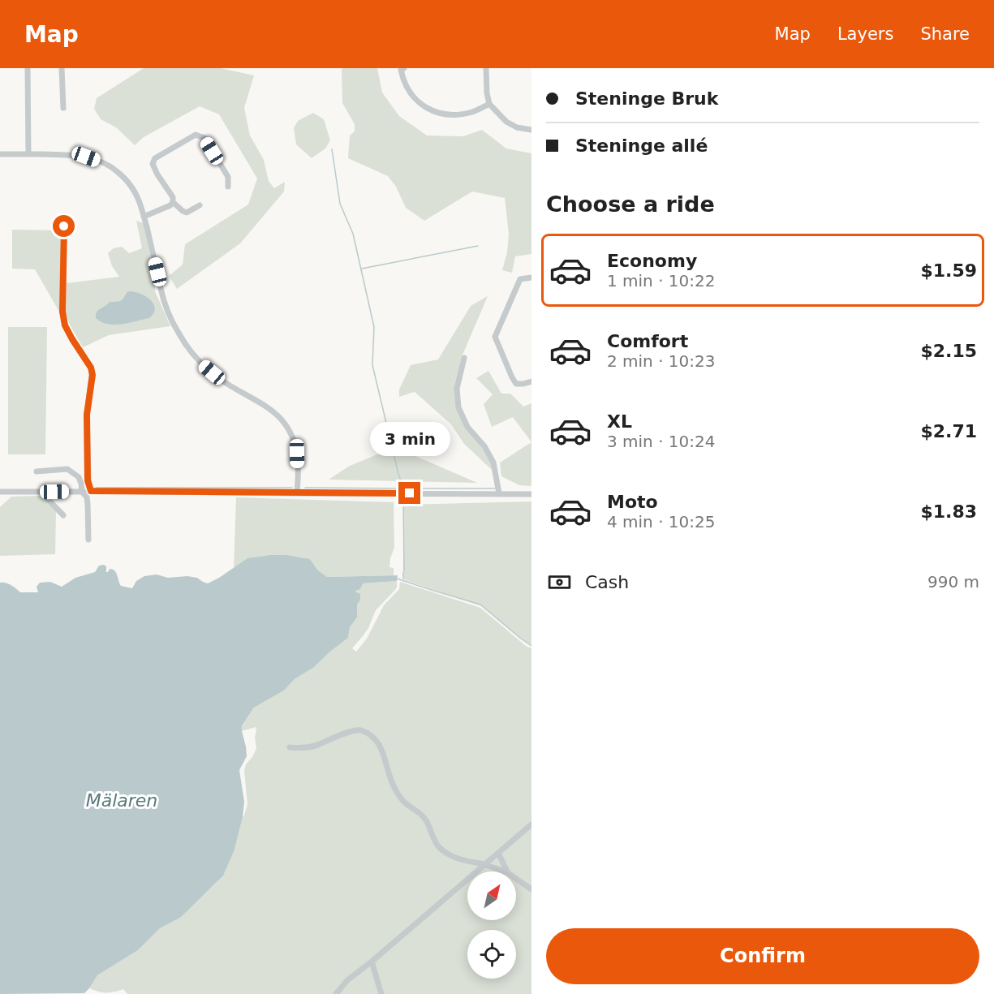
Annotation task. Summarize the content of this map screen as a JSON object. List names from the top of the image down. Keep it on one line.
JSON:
{"water":["Mälaren"],"north":"top right","page":{"header":"Map","nav":["Map","Layers","Share"],"banner":["Steninge Bruk","Steninge allé"],"heading":"Choose a ride","list":[{"name":"Economy","note":"1 min · 10:22","value":"$1.59"},{"name":"Comfort","note":"2 min · 10:23","value":"$2.15"},{"name":"XL","note":"3 min · 10:24","value":"$2.71"},{"name":"Moto","note":"4 min · 10:25","value":"$1.83"}],"bubble":"3 min","pay":["Cash","990 m"],"buttons":"Confirm"}}
